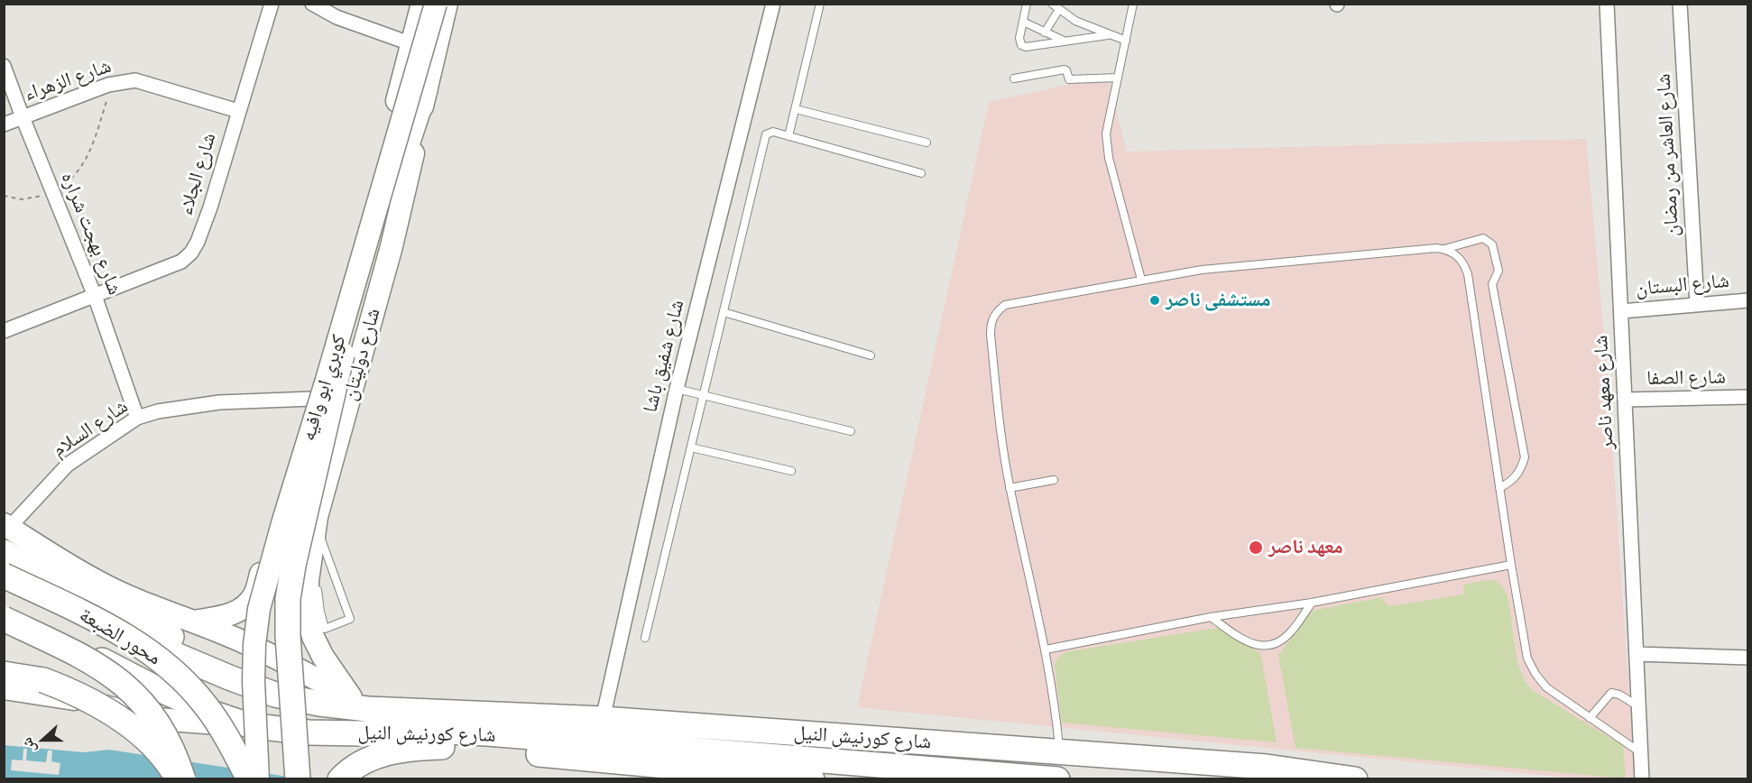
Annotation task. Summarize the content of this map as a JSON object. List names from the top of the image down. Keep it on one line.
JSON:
{"streets":{"highway":["محور الضبعة","شارع كورنيش النيل"],"main road":["شارع دوليتان","كوبري ابو وافيه"],"street":["شارع الزهراء","شارع العاشر من رمضان","شارع الجلاء","شارع بهجت شراره","شارع البستان","شارع شفيق باشا","شارع الصفا","شارع معهد ناصر","شارع السلام"]},"crossings":[["شارع الزهراء","شارع الجلاء"],["شارع الزهراء","شارع بهجت شراره"],["شارع العاشر من رمضان","شارع البستان"],["شارع الجلاء","شارع بهجت شراره"],["شارع بهجت شراره","شارع السلام"],["شارع البستان","شارع معهد ناصر"],["شارع دوليتان","شارع السلام"],["شارع دوليتان","شارع كورنيش النيل"],["شارع شفيق باشا","شارع كورنيش النيل"],["شارع الصفا","شارع معهد ناصر"],["شارع السلام","شارع كورنيش النيل"],["محور الضبعة","شارع كورنيش النيل"]],"places":["مستشفى ناصر","معهد ناصر"],"north":"left"}
